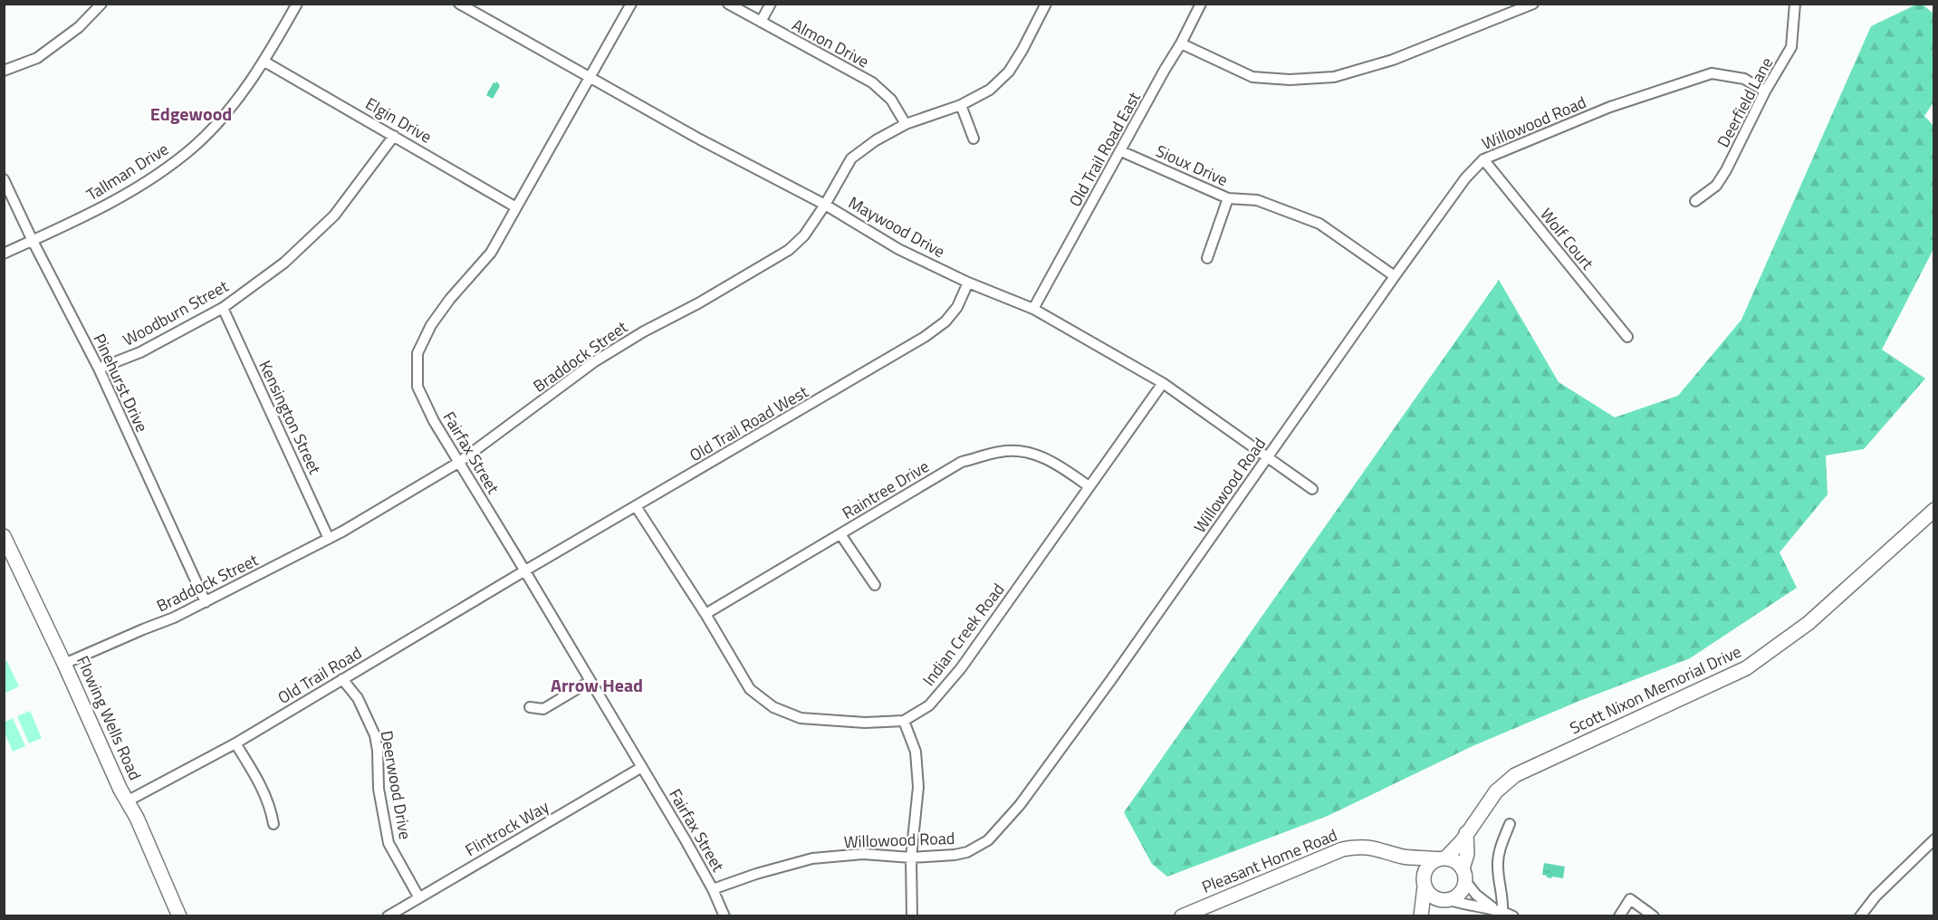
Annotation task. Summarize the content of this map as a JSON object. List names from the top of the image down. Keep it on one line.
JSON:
{"streets":{"main road":["Scott Nixon Memorial Drive","Flowing Wells Road","Pleasant Home Road"],"street":["Almon Drive","Deerfield Lane","Elgin Drive","Willowood Road","Old Trail Road East","Sioux Drive","Tallman Drive","Maywood Drive","Wolf Court","Woodburn Street","Braddock Street","Pinehurst Drive","Kensington Street","Old Trail Road West","Fairfax Street","Raintree Drive","Indian Creek Road","Old Trail Road","Deerwood Drive","Flintrock Way"]},"crossings":[["Almon Drive","Braddock Street"],["Deerfield Lane","Willowood Road"],["Elgin Drive","Tallman Drive"],["Elgin Drive","Woodburn Street"],["Elgin Drive","Fairfax Street"],["Willowood Road","Sioux Drive"],["Willowood Road","Maywood Drive"],["Willowood Road","Wolf Court"],["Willowood Road","Fairfax Street"],["Old Trail Road East","Sioux Drive"],["Old Trail Road East","Maywood Drive"],["Tallman Drive","Pinehurst Drive"],["Maywood Drive","Braddock Street"],["Maywood Drive","Old Trail Road West"],["Maywood Drive","Fairfax Street"],["Maywood Drive","Indian Creek Road"],["Woodburn Street","Pinehurst Drive"],["Woodburn Street","Kensington Street"],["Braddock Street","Pinehurst Drive"],["Braddock Street","Kensington Street"],["Braddock Street","Fairfax Street"],["Braddock Street","Flowing Wells Road"],["Old Trail Road West","Fairfax Street"],["Old Trail Road West","Indian Creek Road"],["Old Trail Road West","Old Trail Road"],["Fairfax Street","Old Trail Road"],["Fairfax Street","Flintrock Way"],["Raintree Drive","Indian Creek Road"],["Old Trail Road","Flowing Wells Road"],["Old Trail Road","Deerwood Drive"],["Scott Nixon Memorial Drive","Pleasant Home Road"],["Deerwood Drive","Flintrock Way"]],"districts":["Edgewood","Arrow Head"]}
